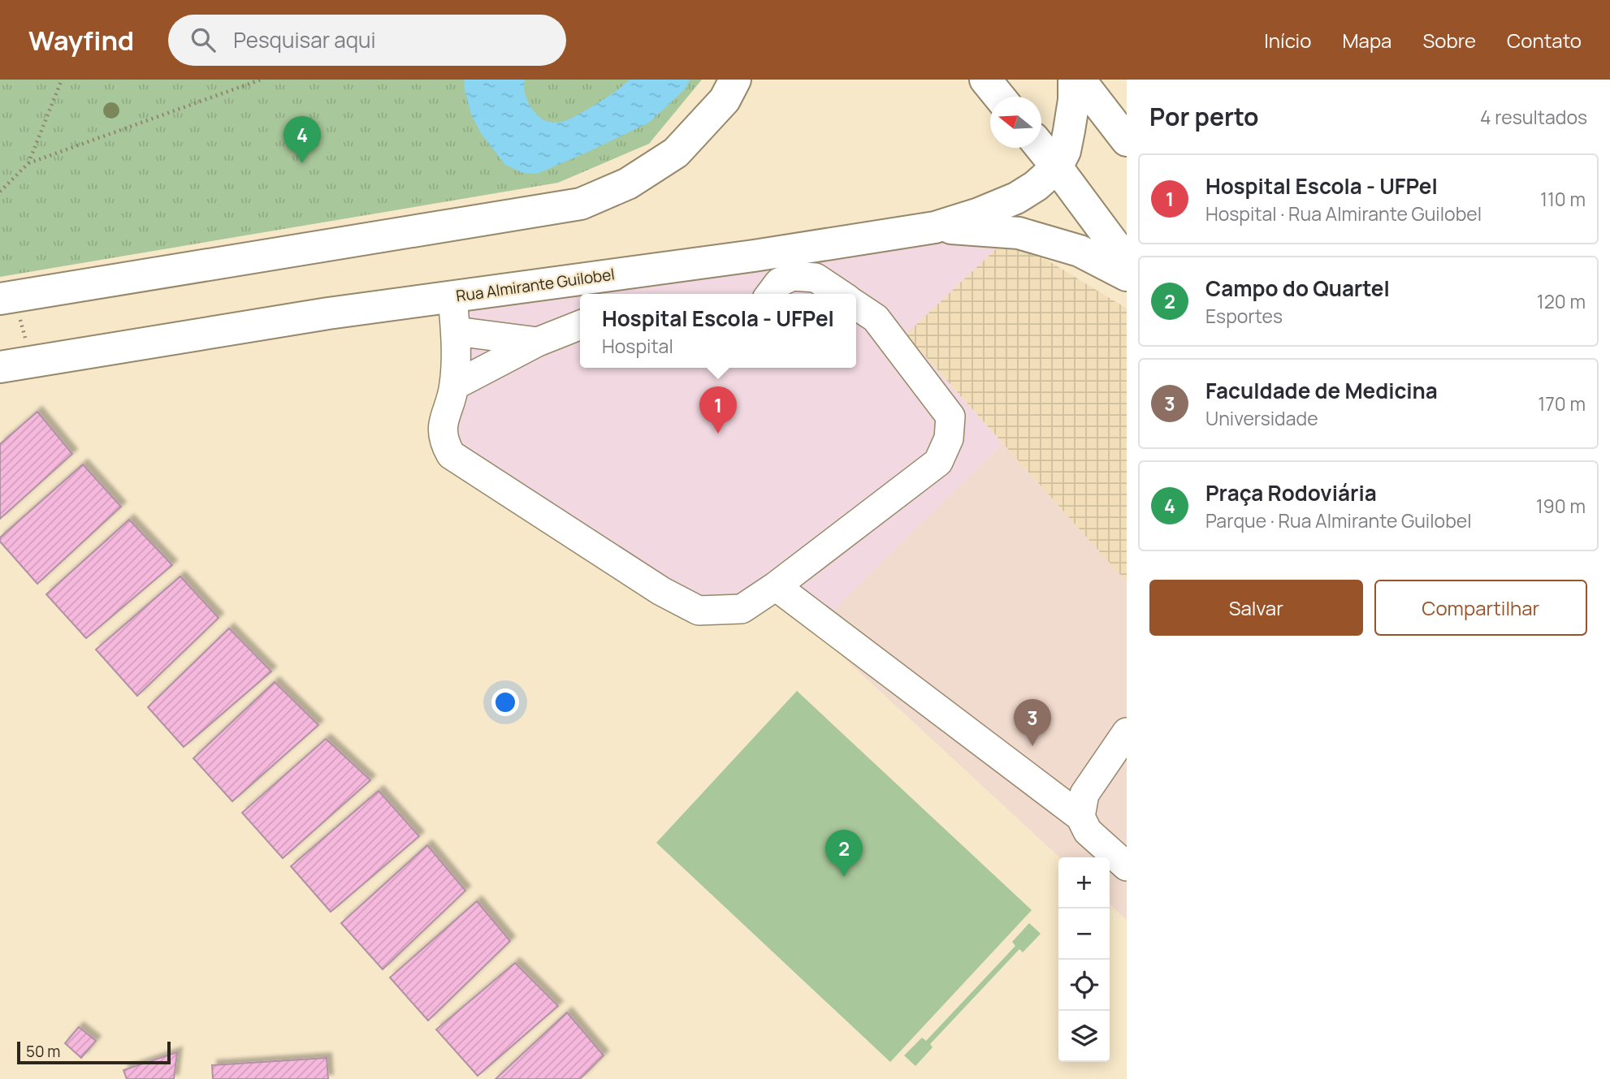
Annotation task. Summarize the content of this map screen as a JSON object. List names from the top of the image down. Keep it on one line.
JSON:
{"streets":{"main road":["Rua Almirante Guilobel"]},"scale_bar":"50 m","north":"left","page":{"header":"Wayfind","search":"Pesquisar aqui","nav":["Início","Mapa","Sobre","Contato"],"heading":["Por perto","4 resultados"],"pins":["4","1","3","2"],"list":[{"mark":"1","name":"Hospital Escola - UFPel","note":"Hospital · Rua Almirante Guilobel","value":"110 m"},{"mark":"2","name":"Campo do Quartel","note":"Esportes","value":"120 m"},{"mark":"3","name":"Faculdade de Medicina","note":"Universidade","value":"170 m"},{"mark":"4","name":"Praça Rodoviária","note":"Parque · Rua Almirante Guilobel","value":"190 m"}],"popup":["Hospital Escola - UFPel","Hospital"],"buttons":["Salvar","Compartilhar"],"map_buttons":["+","−"],"scale":"50 m"}}
